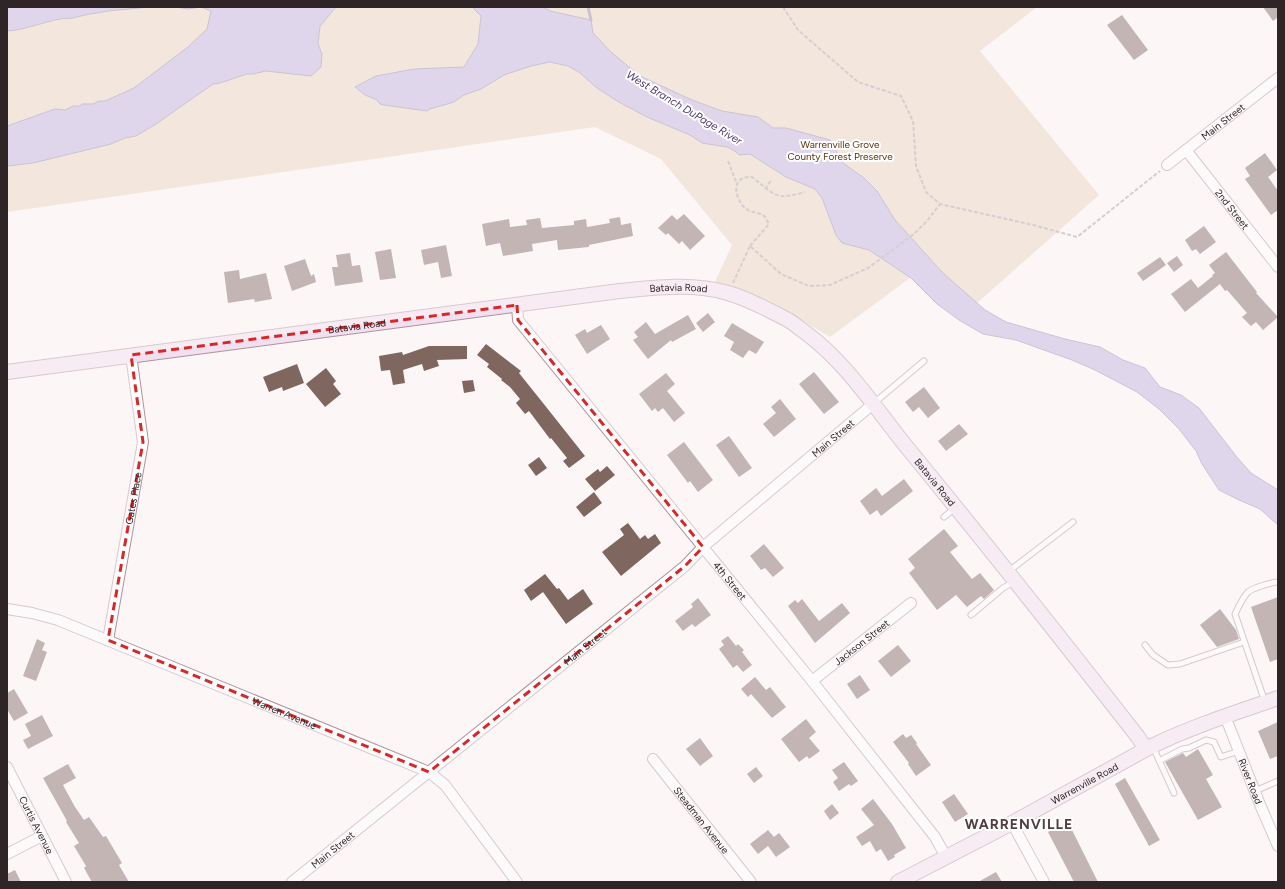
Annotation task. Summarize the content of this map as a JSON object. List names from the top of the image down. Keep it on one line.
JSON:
{"streets":{"main road":["Batavia Road","Warrenville Road"],"street":["Main Street","2nd Street","Gates Place","4th Street","Jackson Street","Warren Avenue","River Road","Steadman Avenue","Curtis Avenue"]},"crossings":[["Main Street","2nd Street"],["Main Street","Batavia Road"],["Main Street","4th Street"],["Main Street","Warren Avenue"],["Batavia Road","Gates Place"],["Batavia Road","4th Street"],["Batavia Road","Warrenville Road"],["Gates Place","Warren Avenue"],["4th Street","Jackson Street"],["4th Street","Warrenville Road"],["River Road","Warrenville Road"]],"districts":["WARRENVILLE"],"water":["West Branch DuPage River"],"parks":["Warrenville Grove County Forest Preserve"]}
